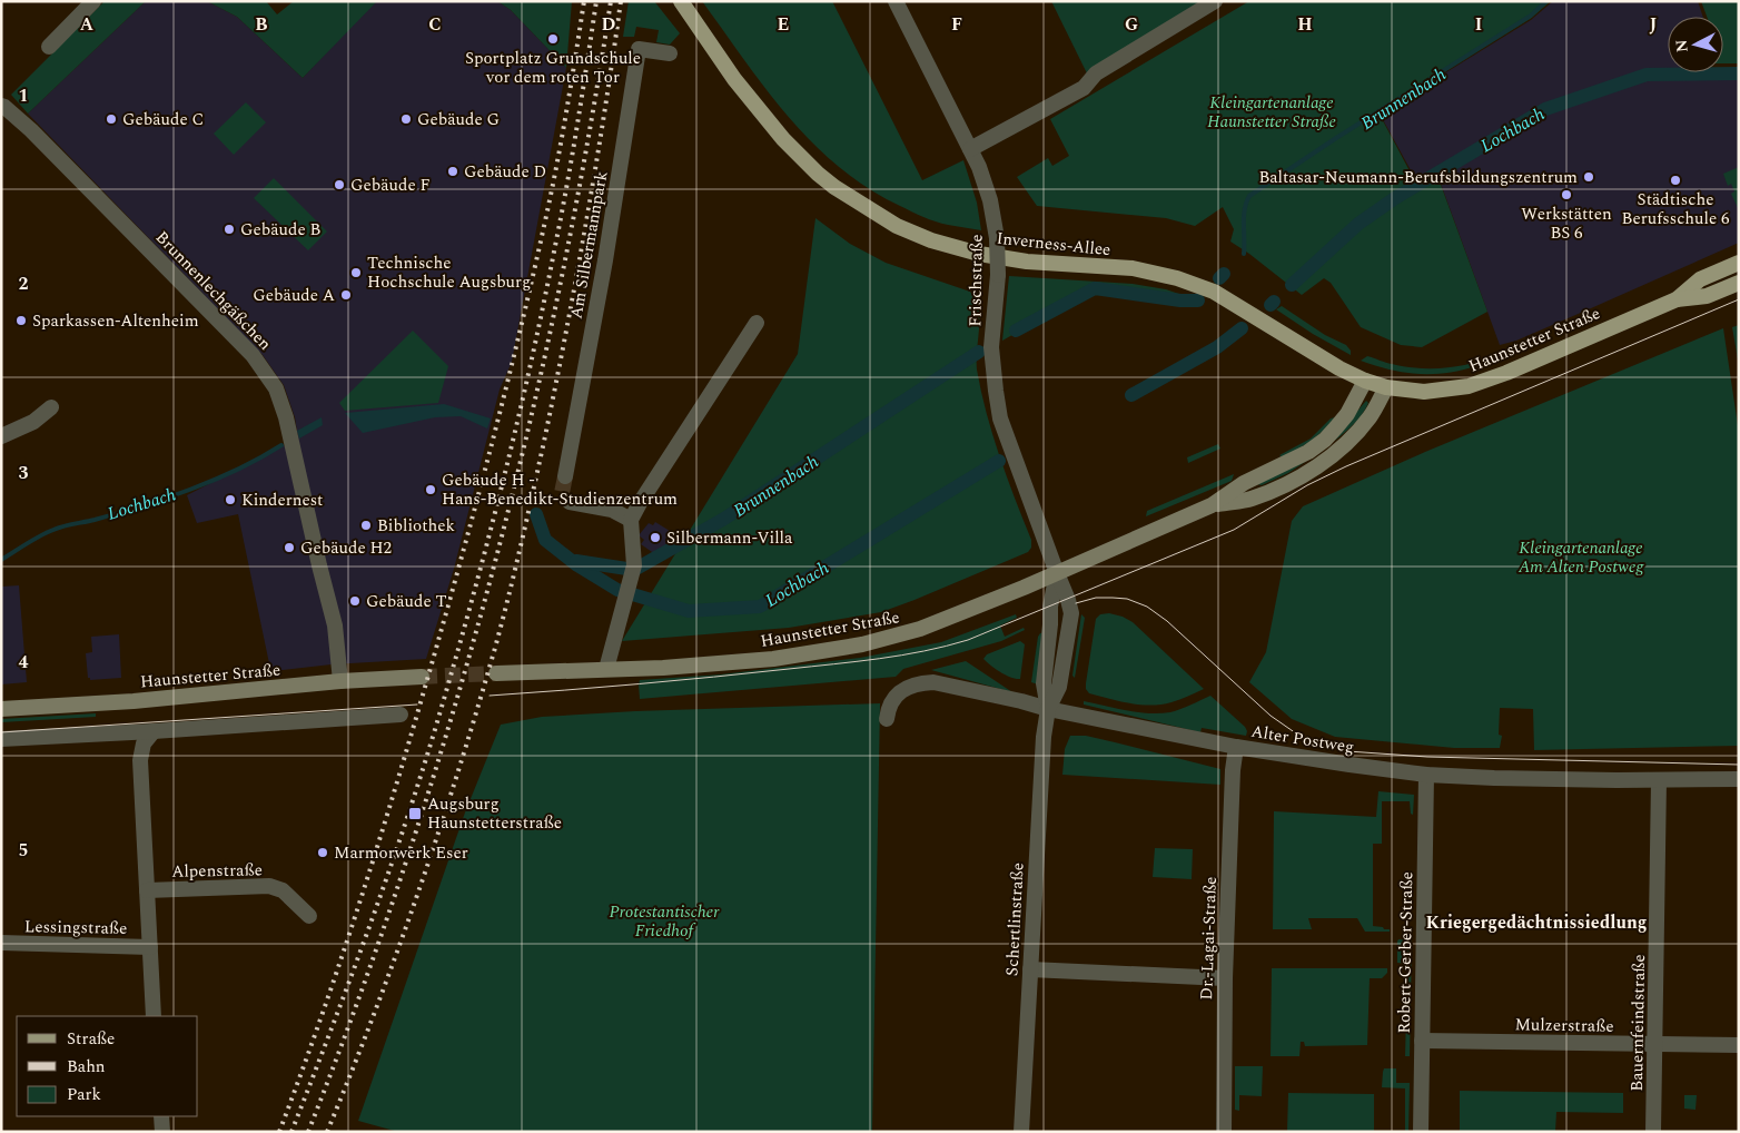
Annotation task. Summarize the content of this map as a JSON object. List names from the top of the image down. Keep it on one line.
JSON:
{"streets":{"main road":["Inverness-Allee","Haunstetter Straße"],"street":["Am Silbermannpark","Frischstraße","Brunnenlechgäßchen","Alter Postweg","Alpenstraße","Schertlinstraße","Lessingstraße","Dr.-Lagai-Straße","Robert-Gerber-Straße","Bauernfeindstraße","Mulzerstraße"]},"crossings":[["Inverness-Allee","Haunstetter Straße"],["Frischstraße","Haunstetter Straße"],["Frischstraße","Schertlinstraße"],["Brunnenlechgäßchen","Haunstetter Straße"],["Haunstetter Straße","Schertlinstraße"],["Alter Postweg","Schertlinstraße"],["Alter Postweg","Dr.-Lagai-Straße"],["Alter Postweg","Robert-Gerber-Straße"],["Alter Postweg","Bauernfeindstraße"],["Alpenstraße","Lessingstraße"],["Robert-Gerber-Straße","Mulzerstraße"],["Bauernfeindstraße","Mulzerstraße"]],"districts":["Kriegergedächtnissiedlung"],"water":["Brunnenbach","Lochbach"],"parks":["Kleingartenanlage Haunstetter Straße","Kleingartenanlage Am Alten Postweg","Protestantischer Friedhof"],"places":{"other":["Sportplatz Grundschule vor dem roten Tor","Gebäude C","Gebäude G","Gebäude D","Baltasar-Neumann-Berufsbildungszentrum","Städtische Berufsschule 6","Gebäude F","Werkstätten BS 6","Gebäude B","Technische Hochschule Augsburg","Gebäude A","Sparkassen-Altenheim","Gebäude H - Hans-Benedikt-Studienzentrum","Kindernest","Bibliothek","Silbermann-Villa","Gebäude H2","Gebäude T","Marmorwerk Eser"],"transit":["Augsburg Haunstetterstraße"]},"legend":["Straße","Bahn","Park"],"north":"left","grid":{"columns":["A","B","C","D","E","F","G","H","I","J"],"rows":["1","2","3","4","5"]}}
